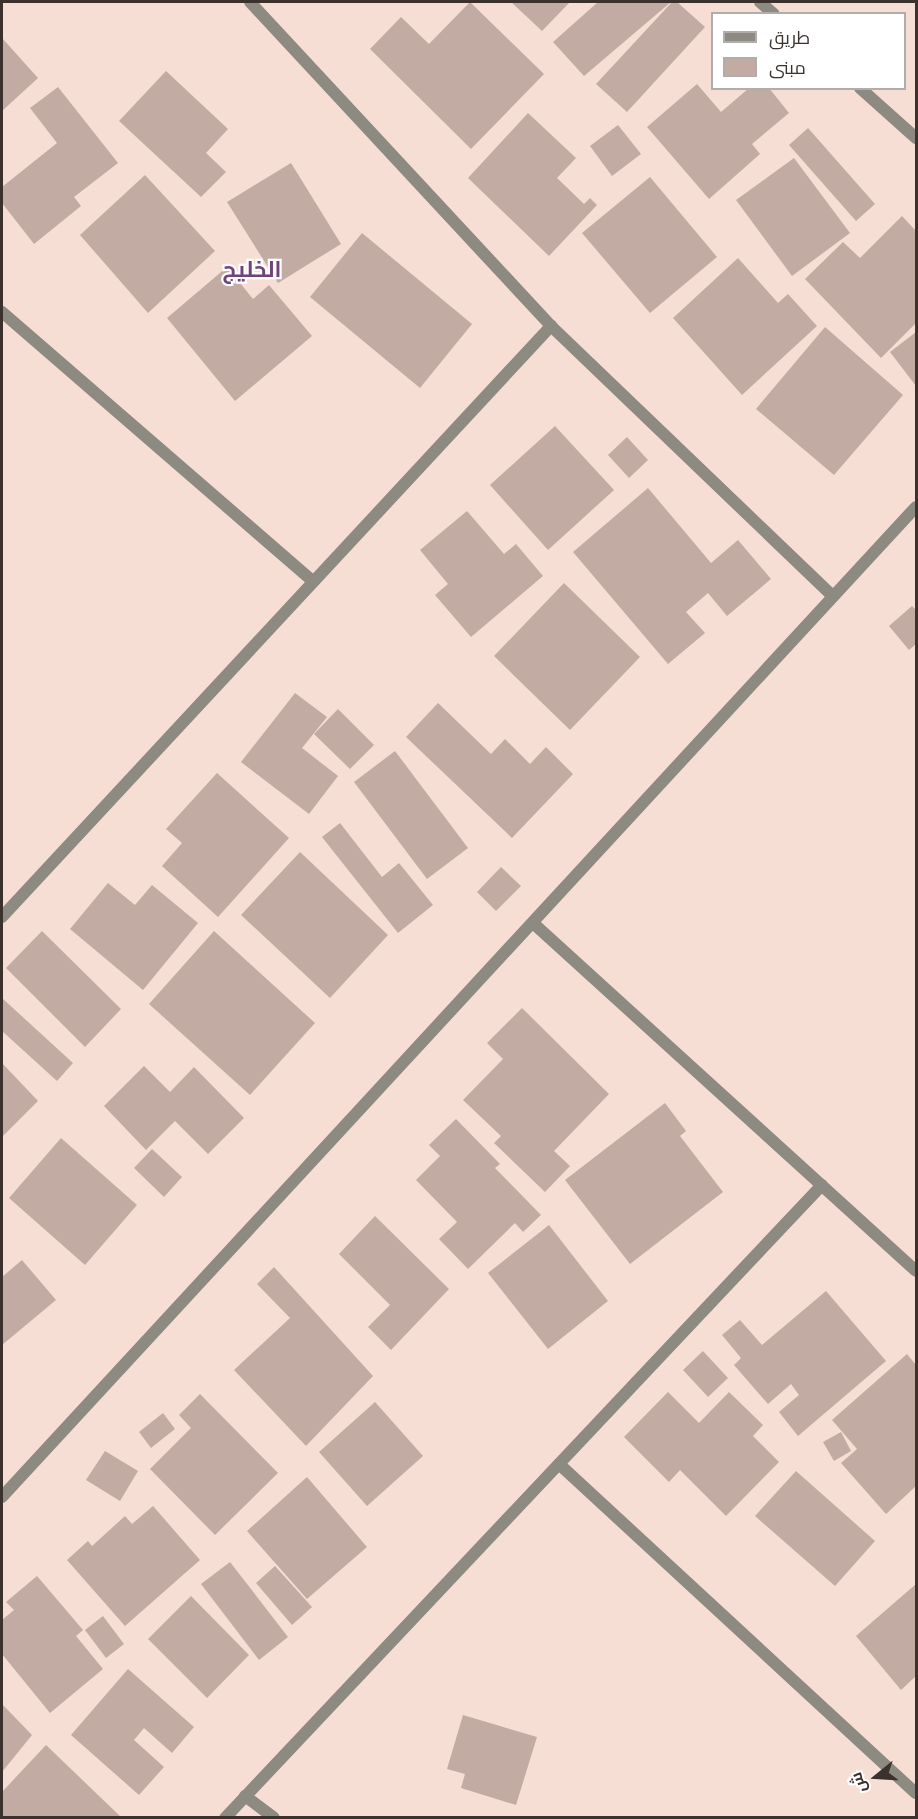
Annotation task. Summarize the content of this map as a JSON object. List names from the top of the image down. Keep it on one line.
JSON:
{"districts":["الخليج"],"legend":["طريق","مبنى"],"north":"left"}
